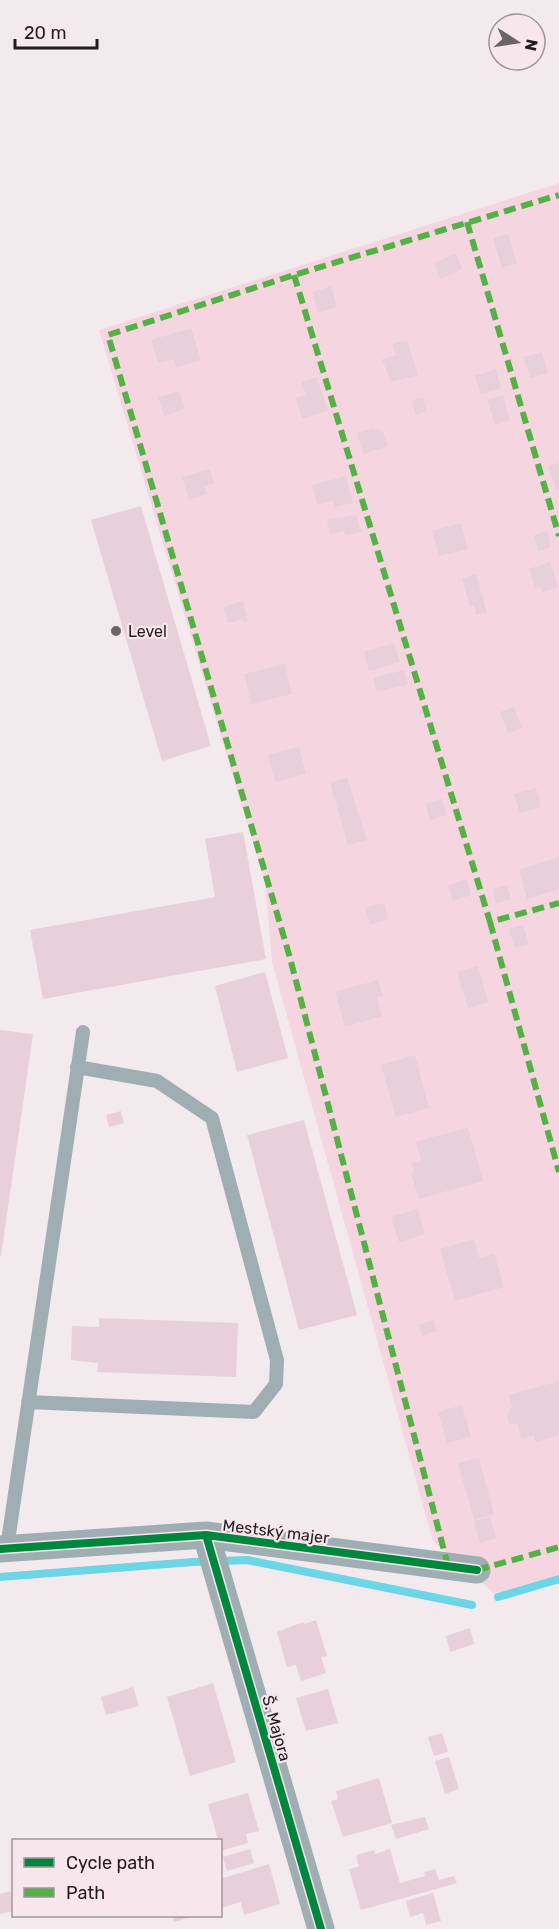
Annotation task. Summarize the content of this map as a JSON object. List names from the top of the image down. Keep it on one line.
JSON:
{"streets":{"street":["Mestský majer","Š. Majora"]},"crossings":[["Mestský majer","Š. Majora"]],"places":["Level"],"legend":["Cycle path","Path"],"scale_bar":"20 m","north":"right"}
